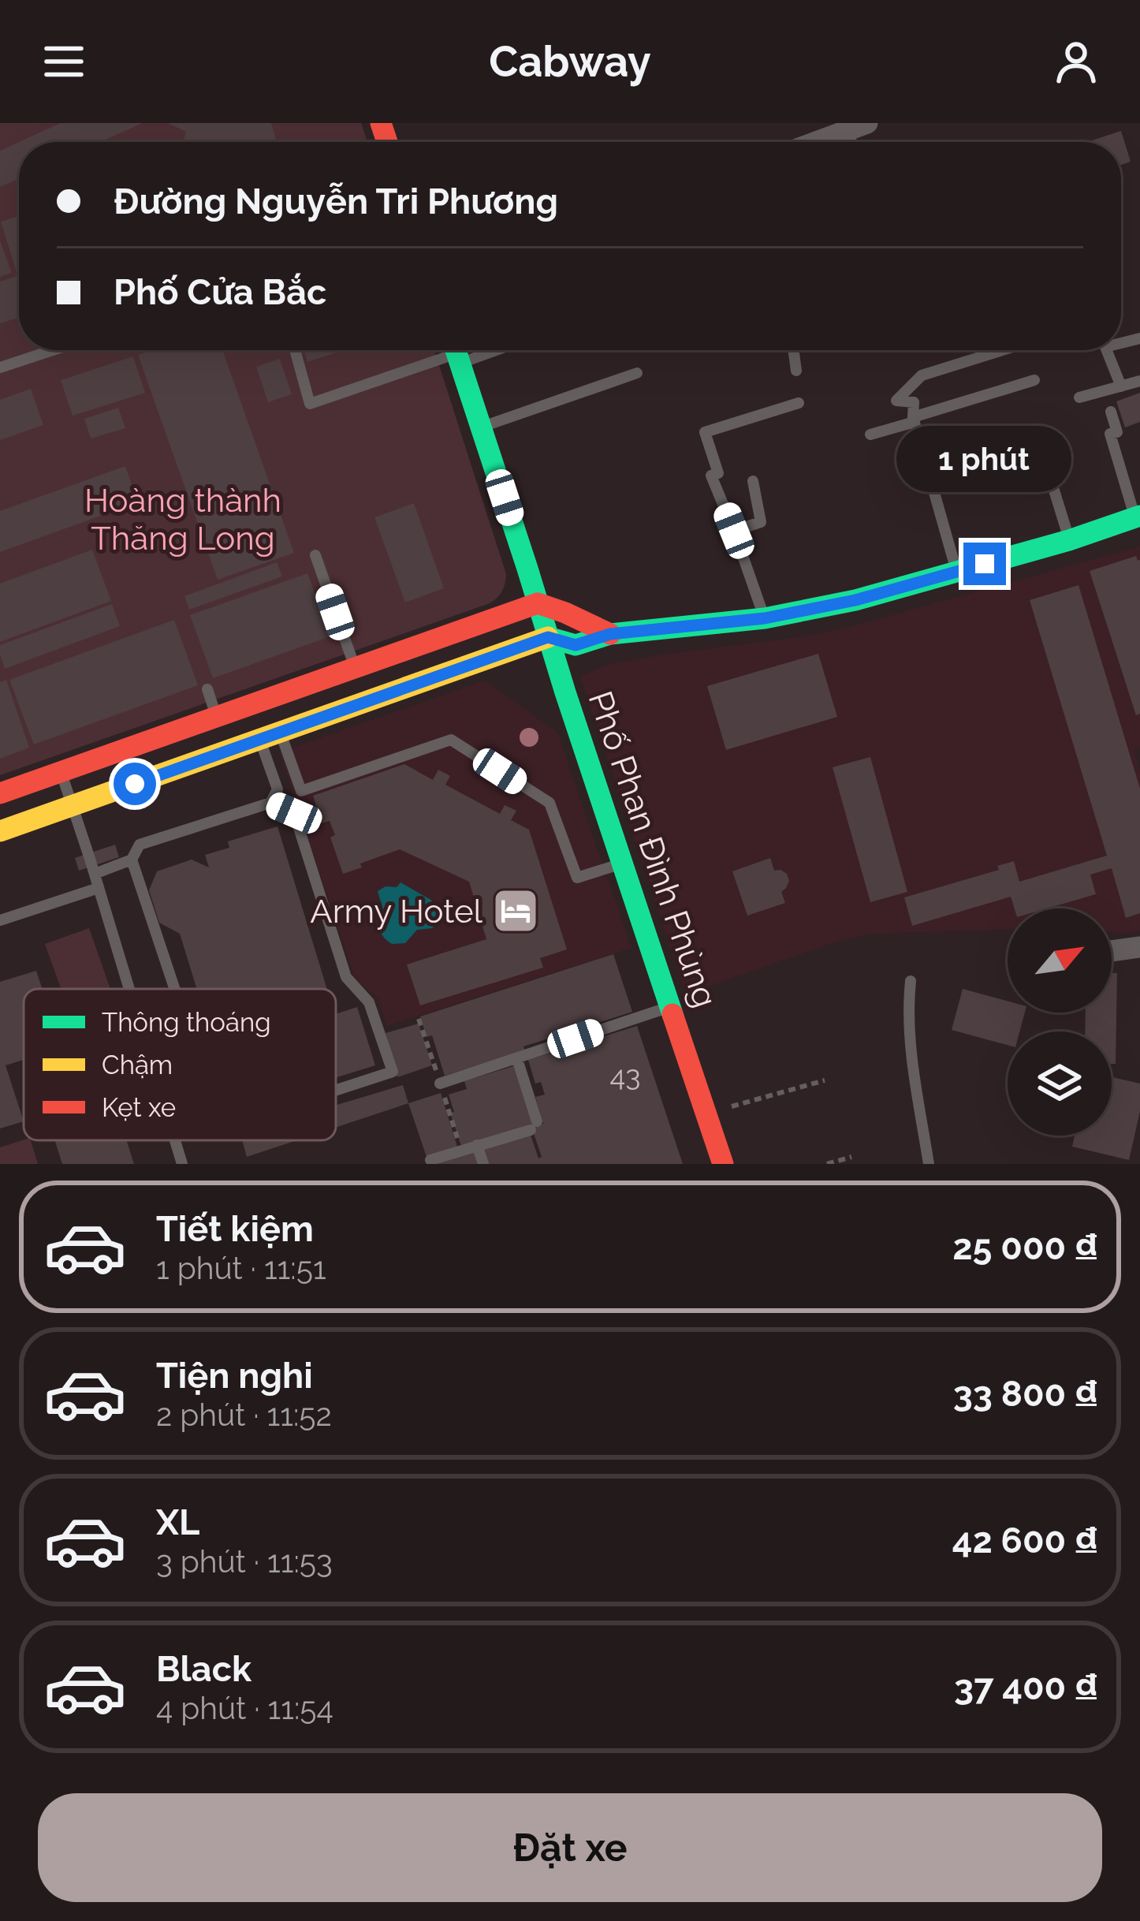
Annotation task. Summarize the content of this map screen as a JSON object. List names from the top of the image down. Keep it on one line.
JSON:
{"streets":{"street":["Phố Phan Đình Phùng"]},"parks":["Hoàng thành Thăng Long"],"places":{"hotel":["Army Hotel"]},"house_numbers":["43"],"legend":["Thông thoáng","Chậm","Kẹt xe"],"north":"top right","page":{"header":"Cabway","banner":["Đường Nguyễn Tri Phương","Phố Cửa Bắc"],"bubble":"1 phút","list":[{"name":"Tiết kiệm","note":"1 phút · 11:51","value":"25 000 ₫"},{"name":"Tiện nghi","note":"2 phút · 11:52","value":"33 800 ₫"},{"name":"XL","note":"3 phút · 11:53","value":"42 600 ₫"},{"name":"Black","note":"4 phút · 11:54","value":"37 400 ₫"}],"buttons":"Đặt xe"}}
